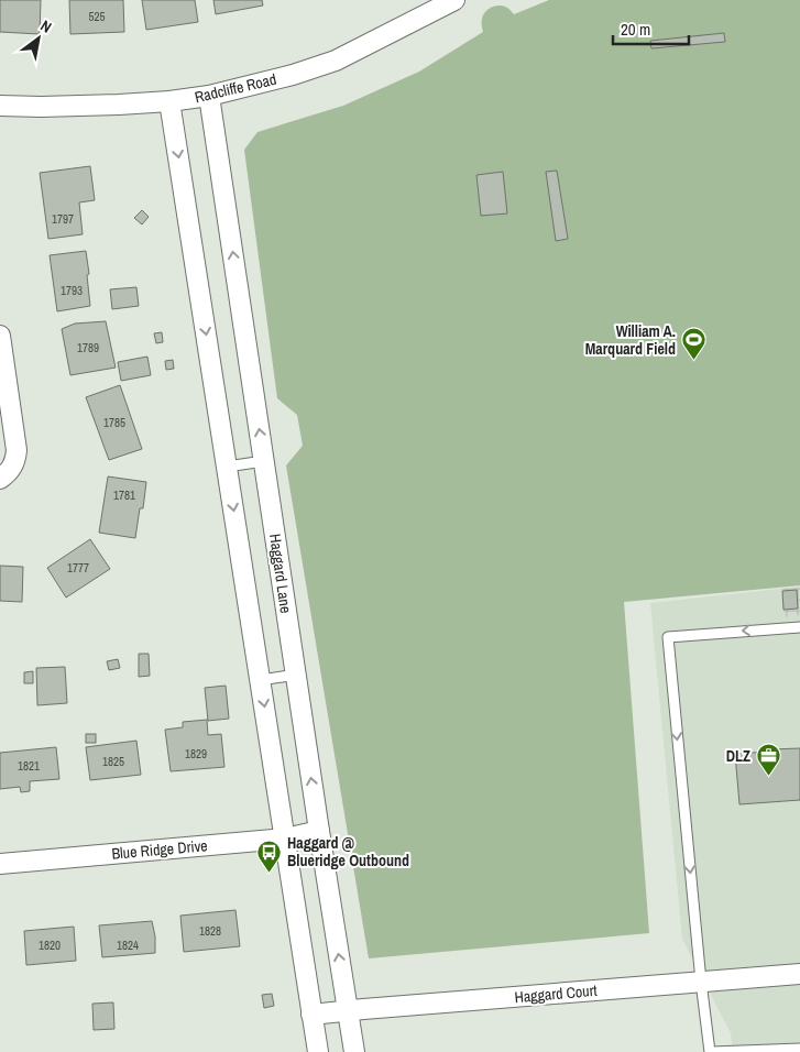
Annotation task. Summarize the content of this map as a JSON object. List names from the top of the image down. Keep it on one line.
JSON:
{"streets":{"street":["Radcliffe Road","Haggard Lane","Blue Ridge Drive","Haggard Court"]},"crossings":[["Radcliffe Road","Haggard Lane"],["Haggard Lane","Blue Ridge Drive"],["Haggard Lane","Haggard Court"]],"places":{"sports":["William A. Marquard Field"],"office":["DLZ"],"bus stop":["Haggard @ Blueridge Outbound"]},"house_numbers":["525","1797","1793","1789","1785","1781","1777","1829","1825","1821","1828","1820","1824"],"scale_bar":"20 m","north":"top right"}
